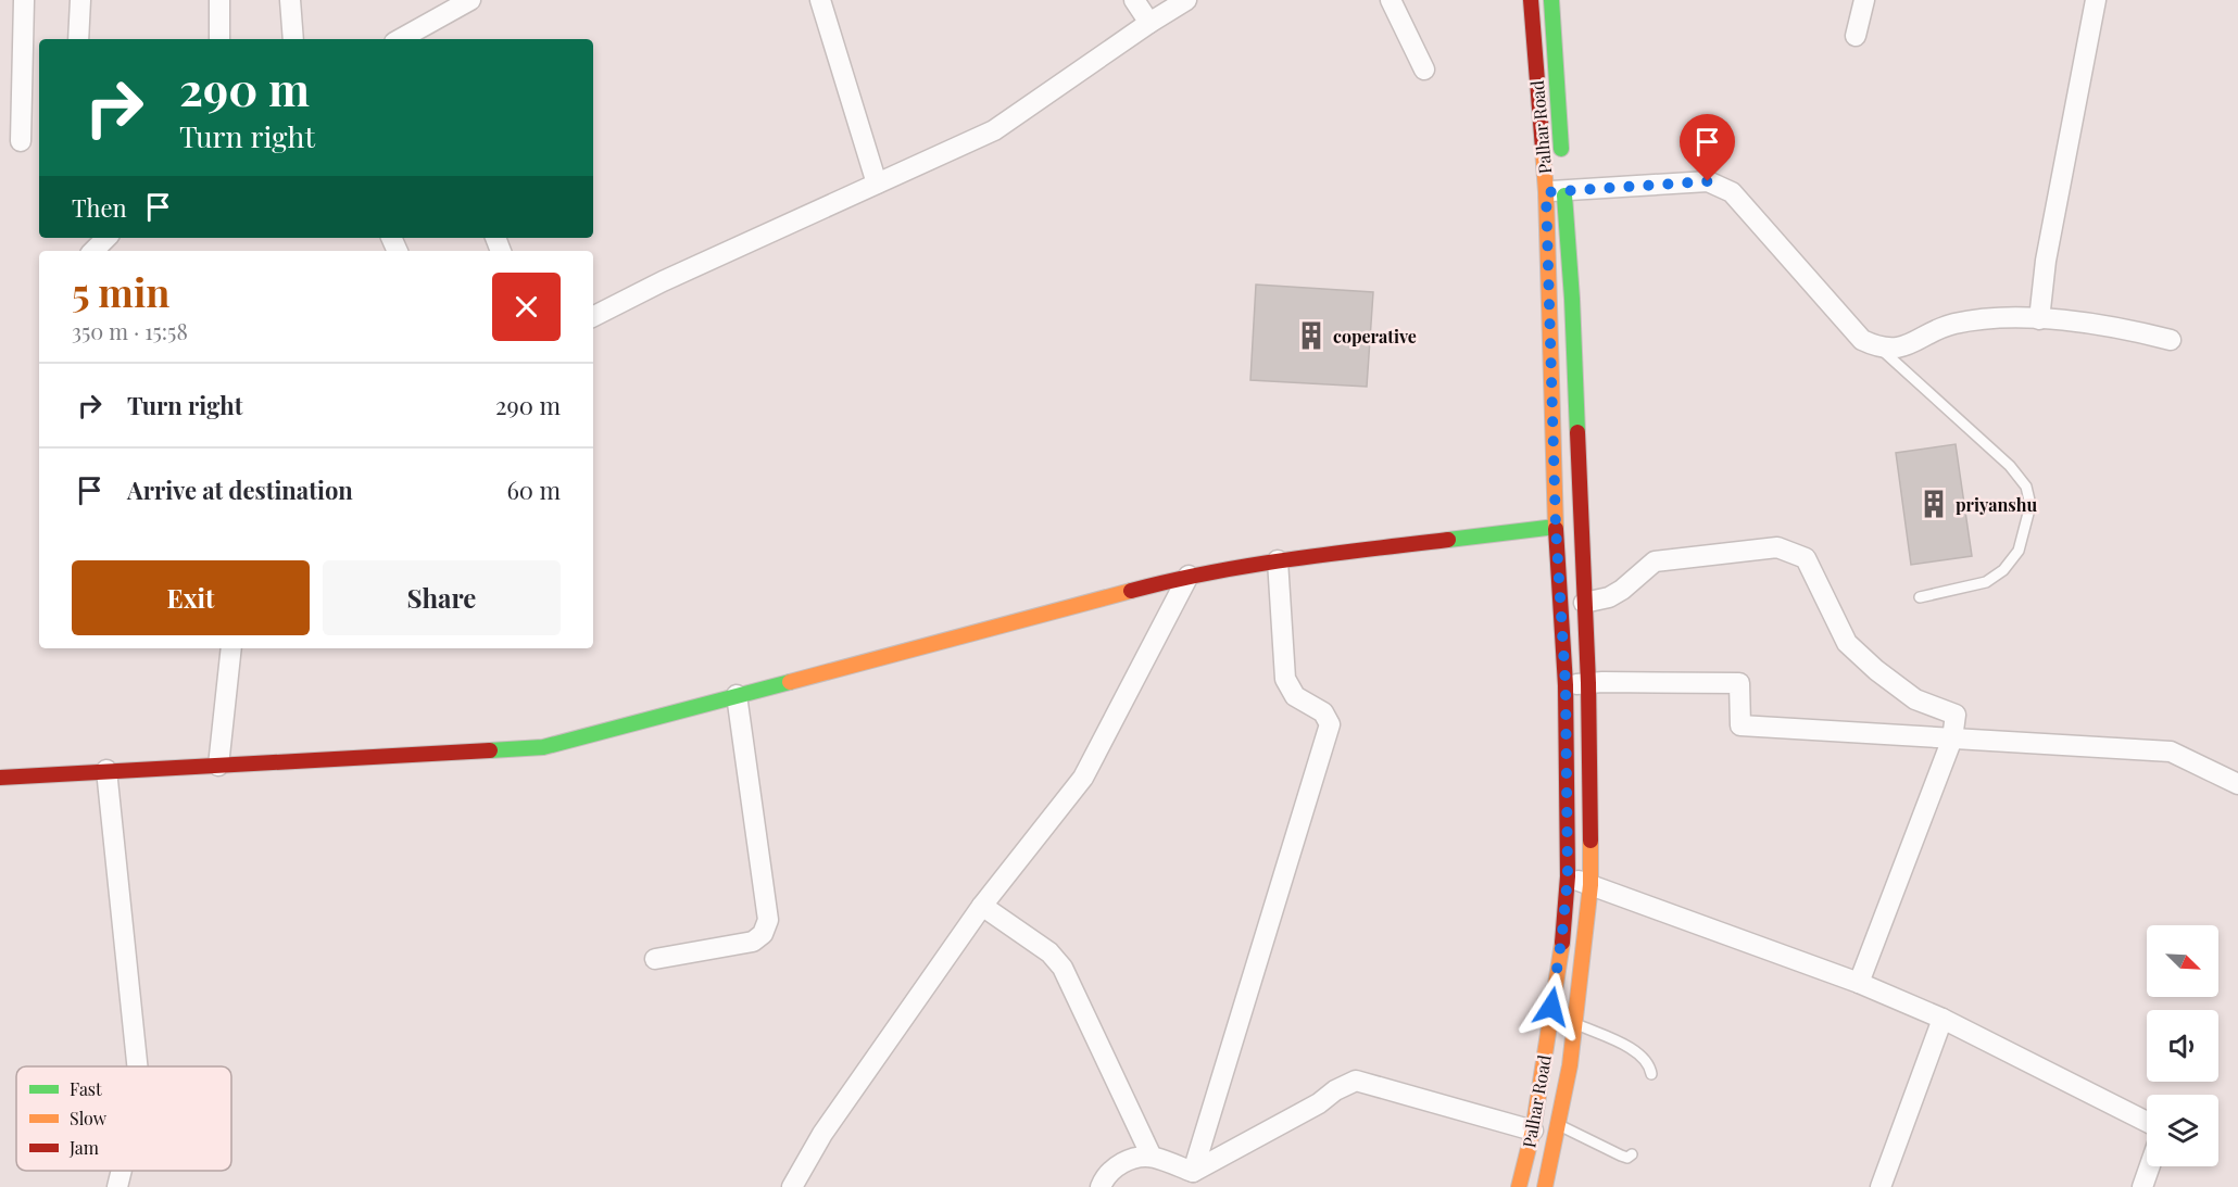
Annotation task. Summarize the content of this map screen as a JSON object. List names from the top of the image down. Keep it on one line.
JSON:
{"streets":{"main road":["Palhar Road"]},"places":{"building":["coperative","priyanshu"]},"legend":["Fast","Slow","Jam"],"north":"bottom right","page":{"turn":["290 m","Turn right"],"then":"Then","heading":["5 min","350 m · 15:58"],"list":[{"name":"Turn right","value":"290 m"},{"name":"Arrive at destination","value":"60 m"}],"buttons":["Exit","Share"]}}
